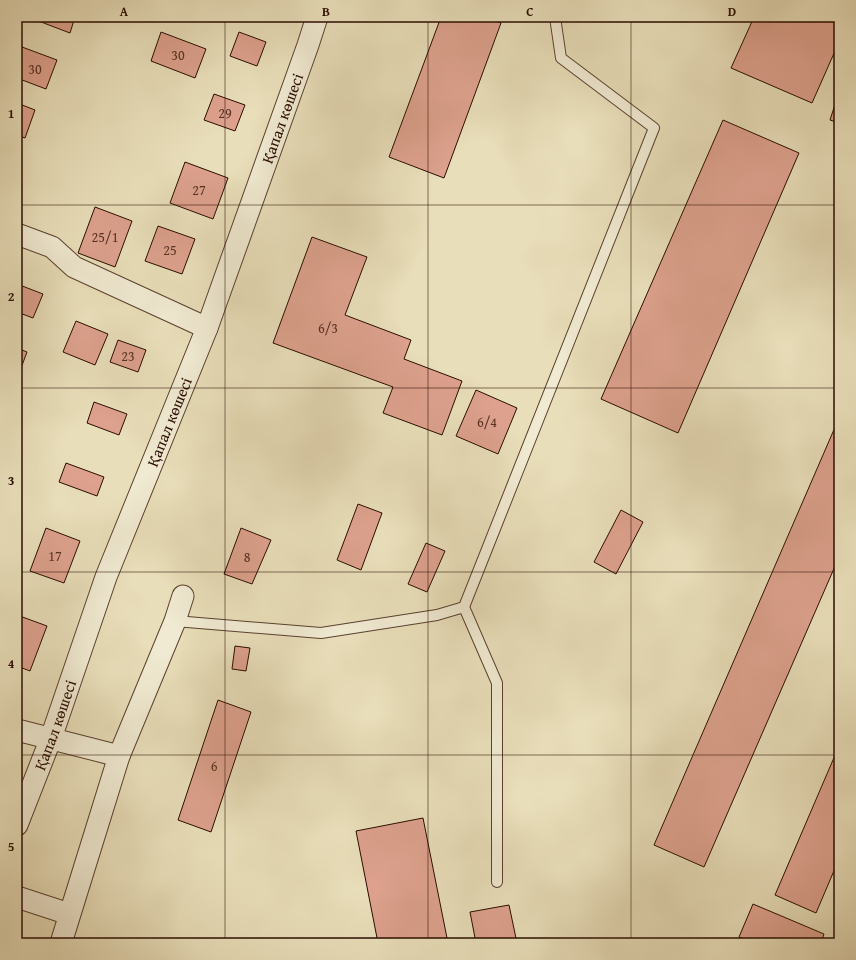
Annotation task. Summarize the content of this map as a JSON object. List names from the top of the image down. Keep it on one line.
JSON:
{"streets":{"street":["Қапал көшесі"]},"house_numbers":["30","30","29","27","25/1","25","6/3","23","6/4","17","8","6"],"grid":{"columns":["A","B","C","D"],"rows":["1","2","3","4","5"]}}
